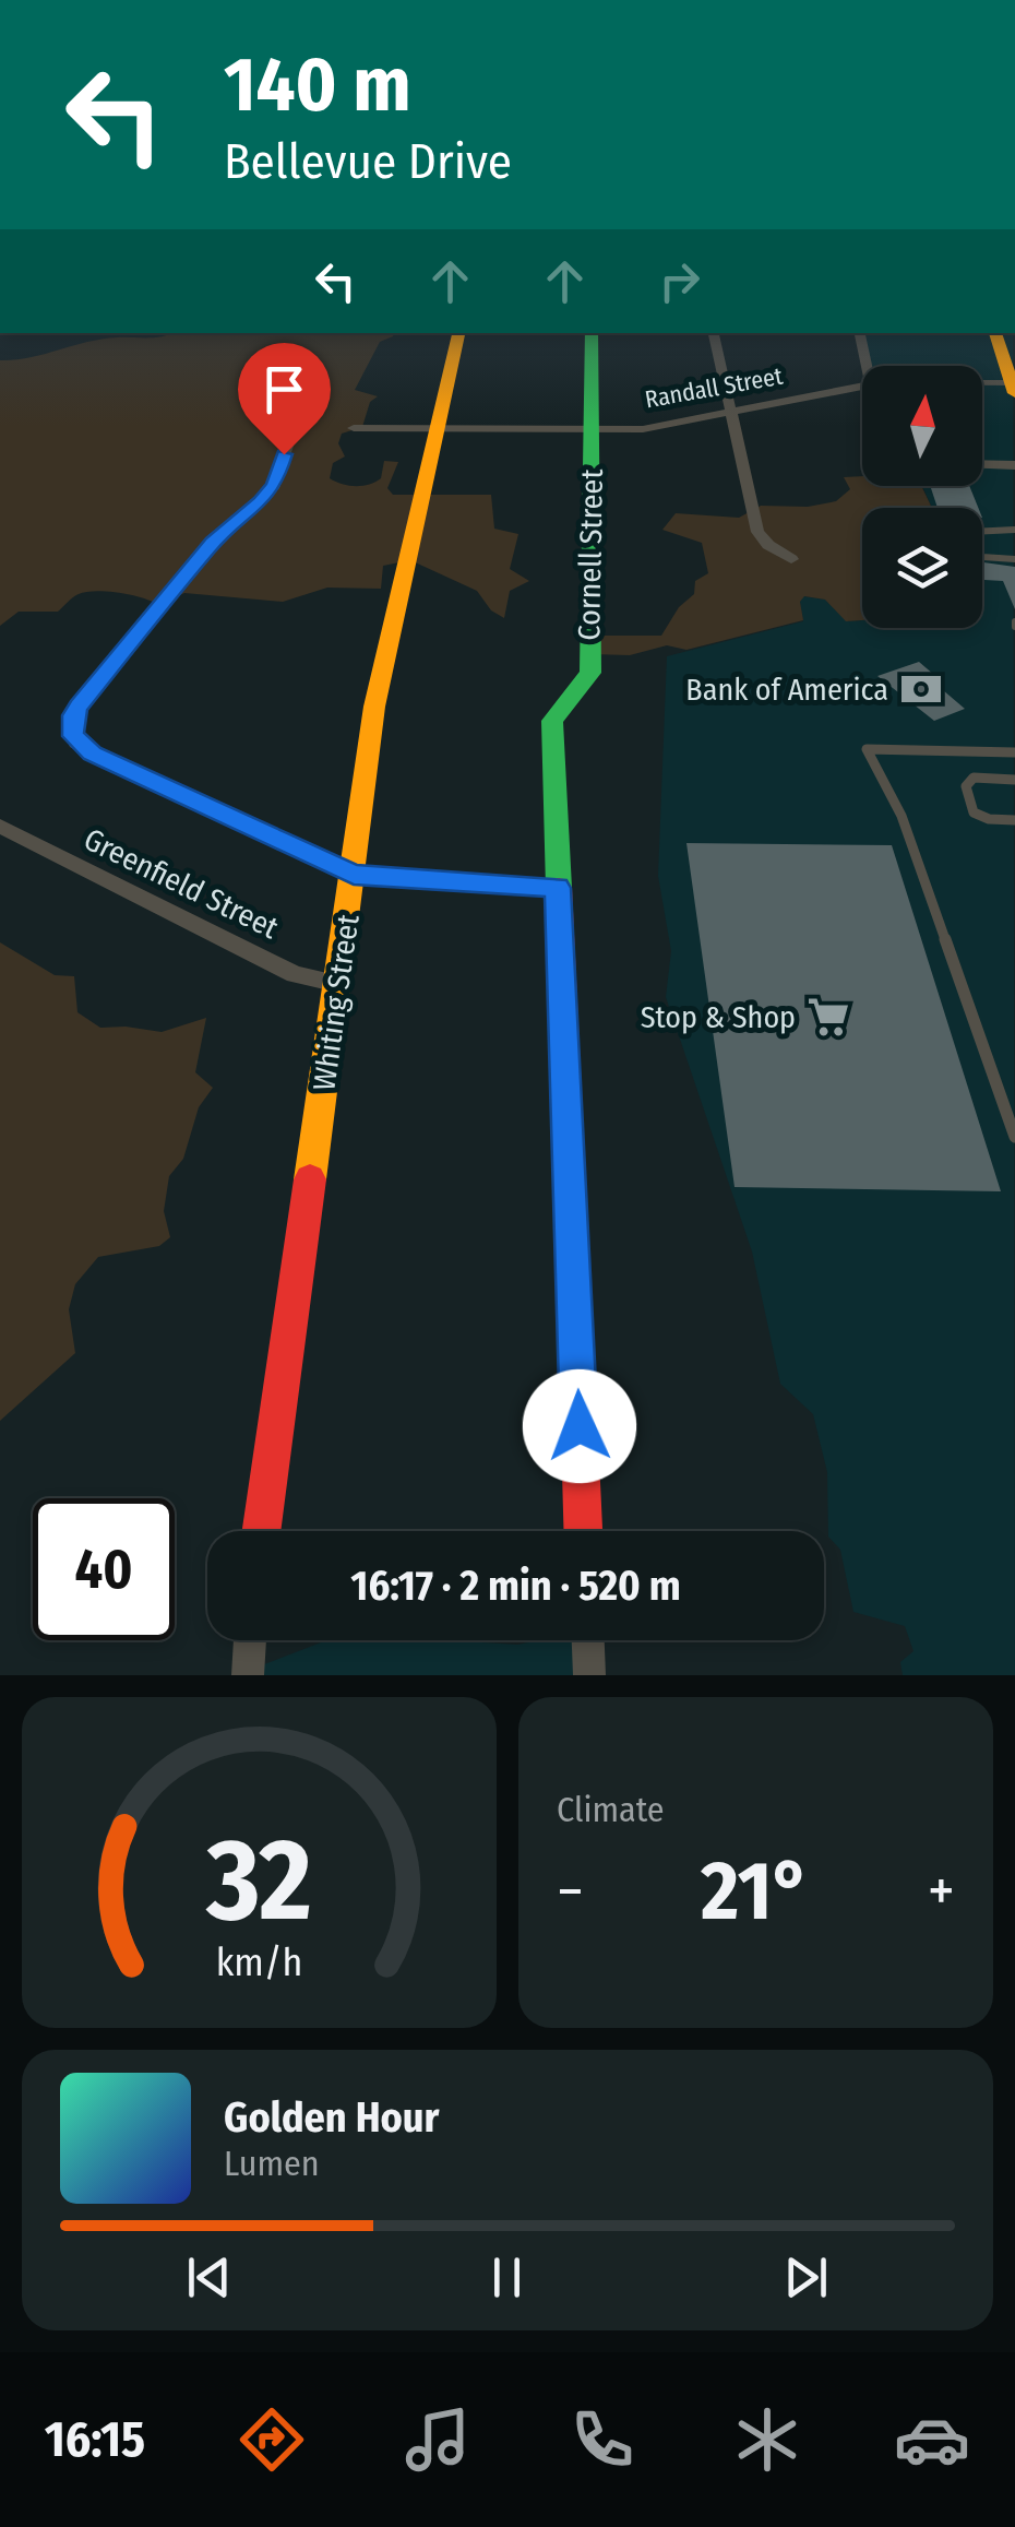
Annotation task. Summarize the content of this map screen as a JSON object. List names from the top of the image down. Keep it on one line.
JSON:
{"streets":{"street":["Randall Street","Cornell Street","Greenfield Street","Whiting Street"]},"crossings":[["Randall Street","Cornell Street"],["Randall Street","Whiting Street"],["Greenfield Street","Whiting Street"]],"places":{"bank":["Bank of America"],"supermarket":["Stop & Shop"]},"north":"top","page":{"turn":["140 m","Bellevue Drive"],"limit":"40","trip":"16:17 · 2 min · 520 m","tile":"Climate","heat":["−","21°","+"],"song":["Golden Hour","Lumen"],"tabs":"16:15","gauge":["32","km/h"]}}
